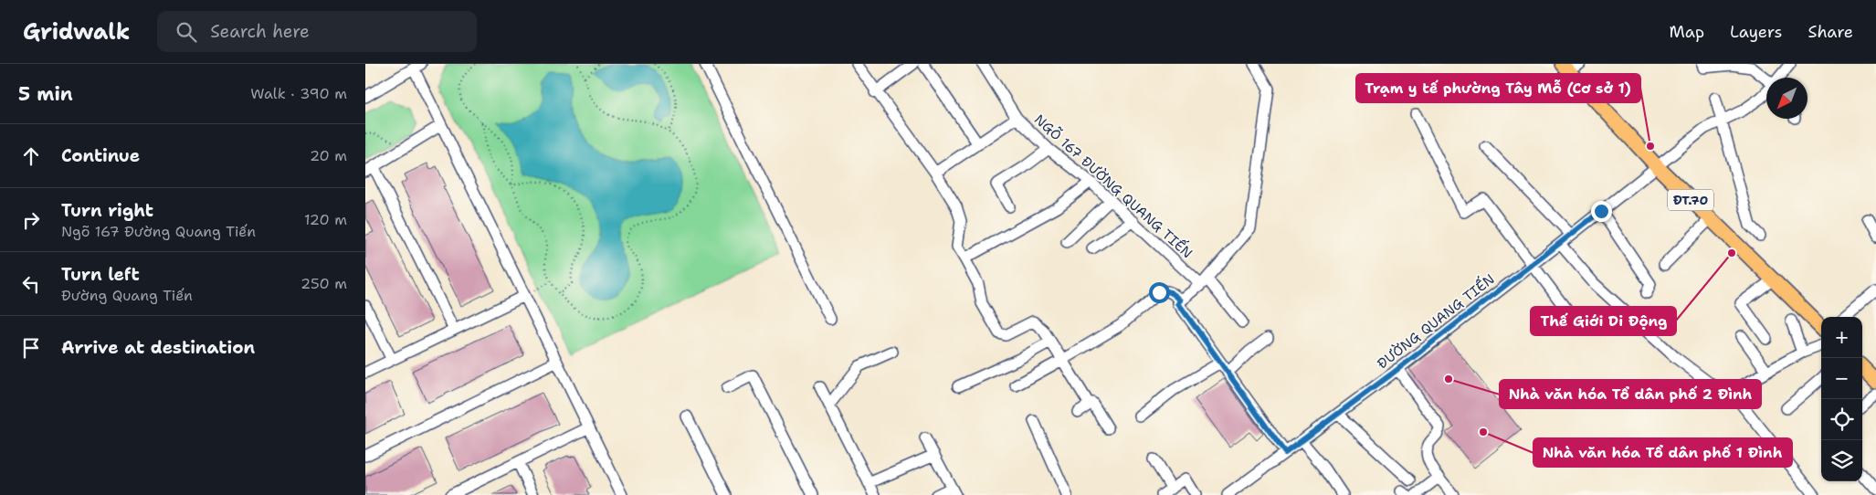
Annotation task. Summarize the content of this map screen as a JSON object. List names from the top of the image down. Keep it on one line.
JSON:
{"streets":{"main road":["ĐT.70"],"street":["NGÕ 167 ĐƯỜNG QUANG TIẾN","ĐƯỜNG QUANG TIẾN"]},"crossings":[["ĐT.70","ĐƯỜNG QUANG TIẾN"]],"places":["Trạm y tế phường Tây Mỗ (Cơ sở 1)","Thế Giới Di Động","Nhà văn hóa Tổ dân phố 2 Đình","Nhà văn hóa Tổ dân phố 1 Đình"],"north":"bottom left","page":{"header":"Gridwalk","search":"Search here","nav":["Map","Layers","Share"],"heading":["5 min","Walk · 390 m"],"list":[["Continue","20 m"],["Turn right","Ngõ 167 Đường Quang Tiến","120 m"],["Turn left","Đường Quang Tiến","250 m"],"Arrive at destination"],"map_buttons":["+","−"]}}
